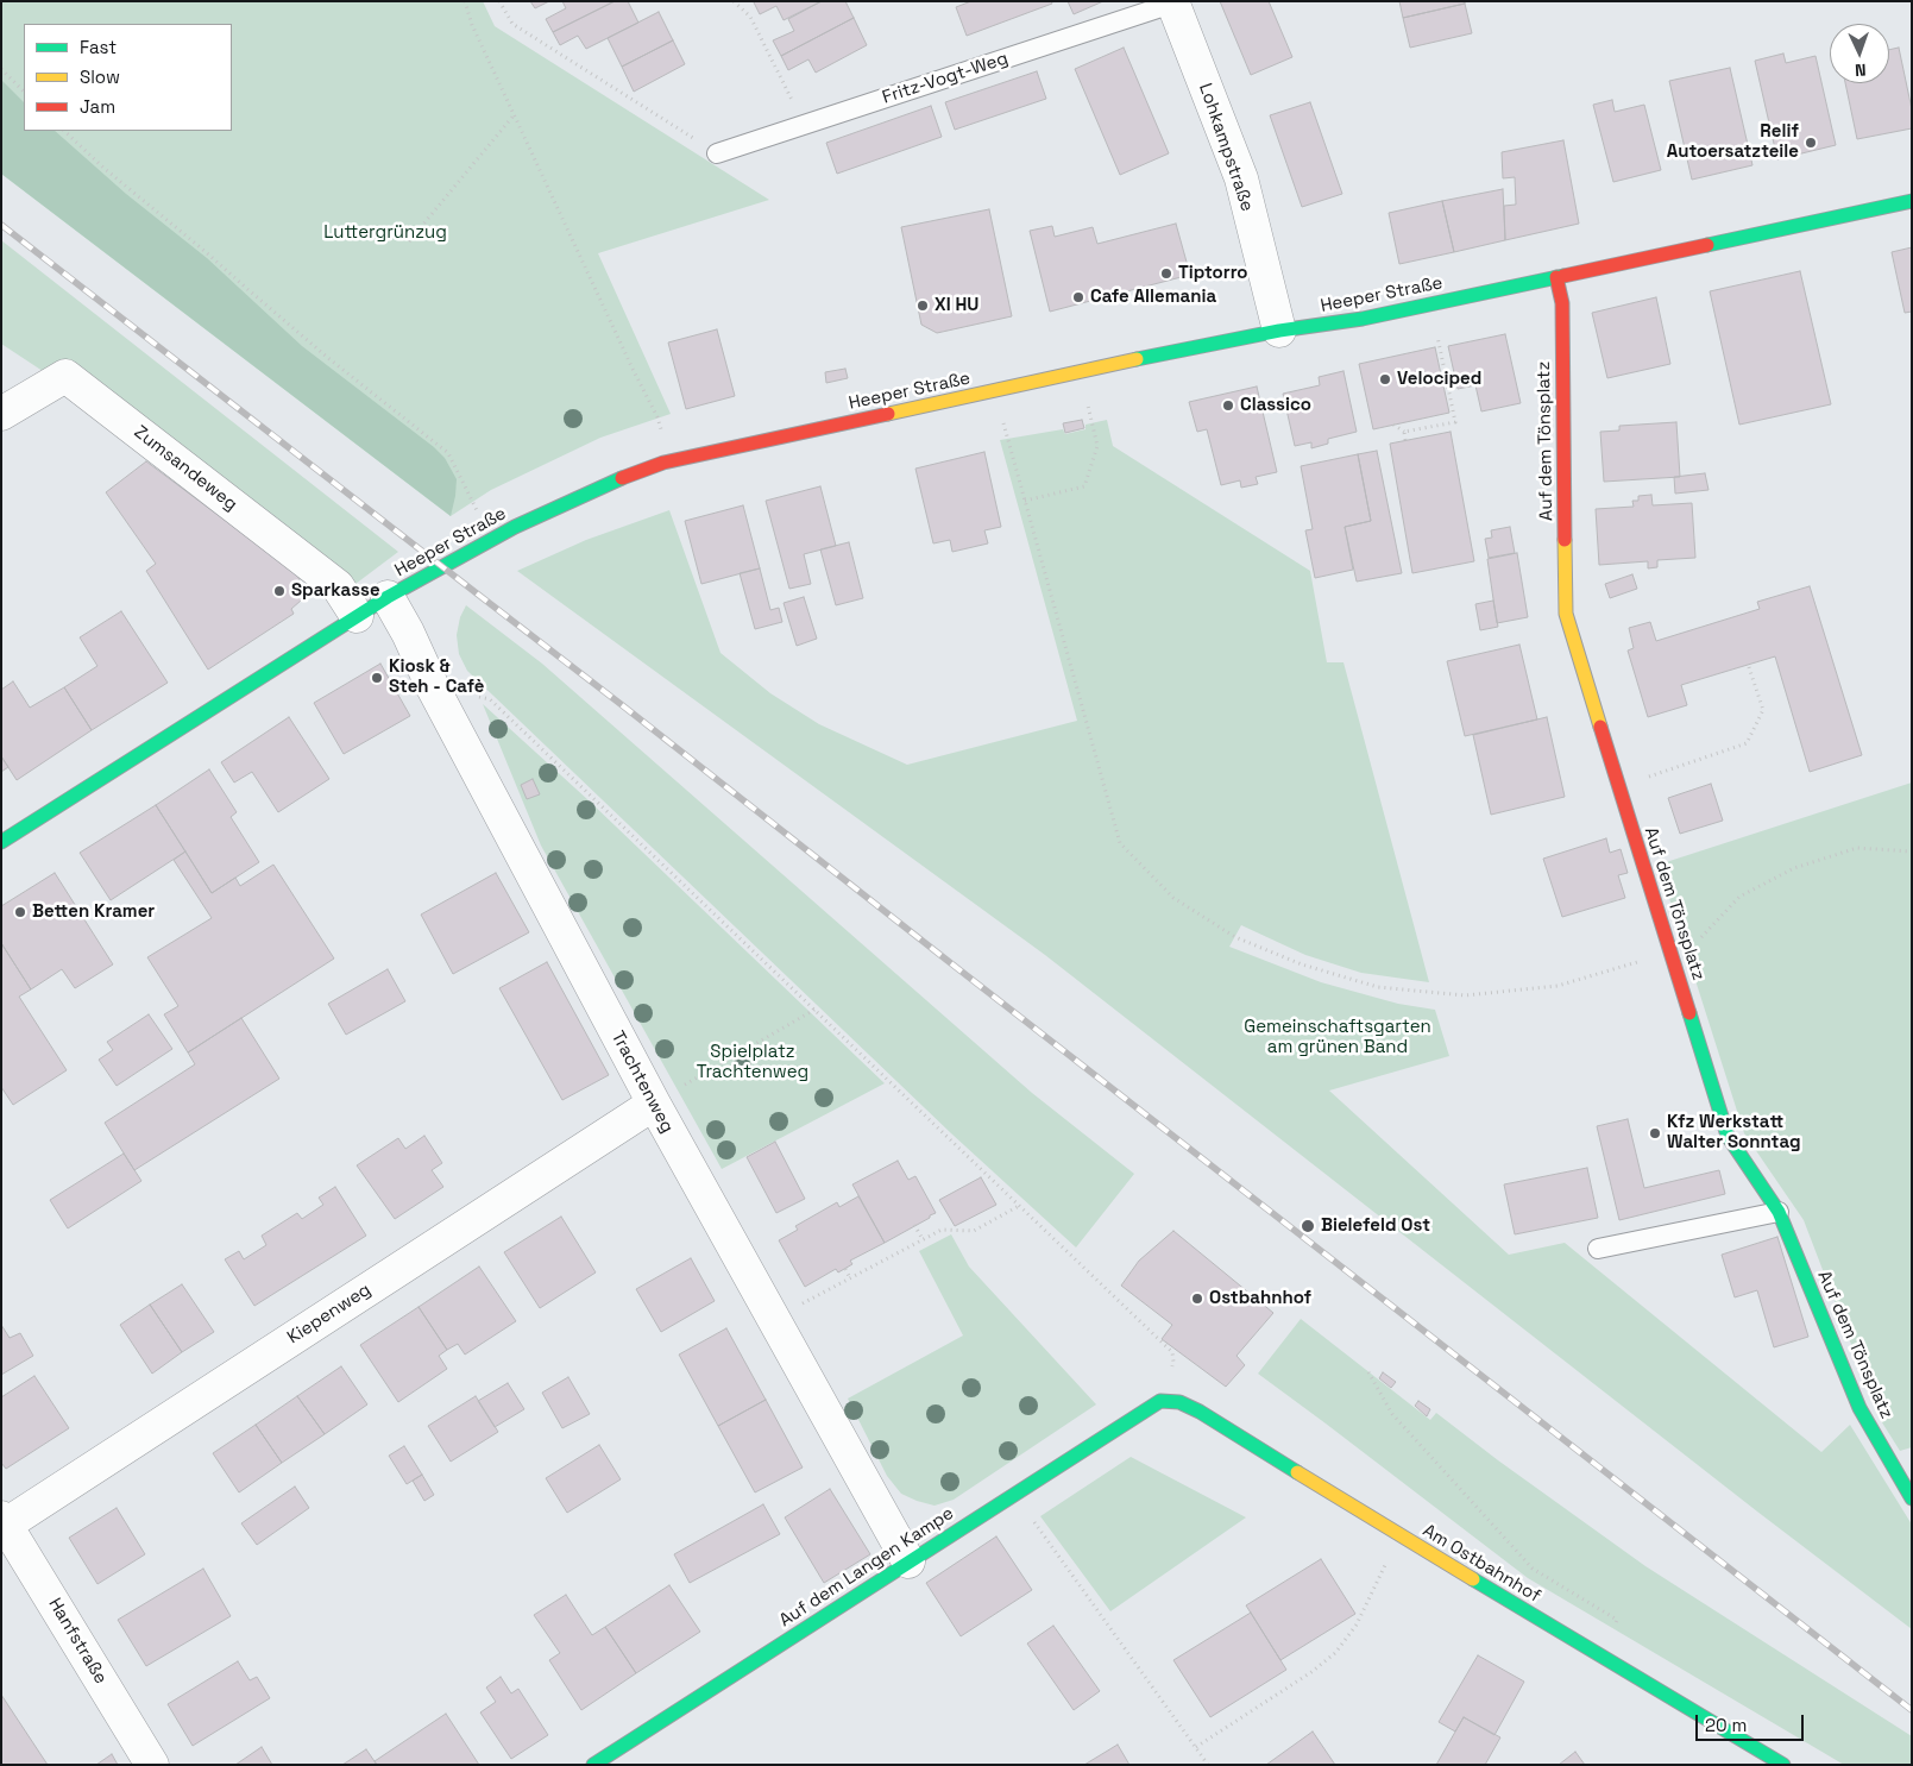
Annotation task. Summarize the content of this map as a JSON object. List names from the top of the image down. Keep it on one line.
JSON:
{"streets":{"street":["Lohkampstraße","Heeper Straße","Auf dem Tönsplatz","Zumsandeweg","Trachtenweg","Kiepenweg","Am Ostbahnhof","Auf dem Langen Kampe","Hanfstraße"],"lane":["Fritz-Vogt-Weg"]},"crossings":[["Fritz-Vogt-Weg","Lohkampstraße"],["Lohkampstraße","Heeper Straße"],["Heeper Straße","Auf dem Tönsplatz"],["Heeper Straße","Zumsandeweg"],["Heeper Straße","Trachtenweg"],["Trachtenweg","Kiepenweg"],["Trachtenweg","Auf dem Langen Kampe"],["Kiepenweg","Hanfstraße"],["Am Ostbahnhof","Auf dem Langen Kampe"]],"parks":["Luttergrünzug","Gemeinschaftsgarten am grünen Band","Spielplatz Trachtenweg"],"places":["Relif Autoersatzteile","Tiptorro","Cafe Allemania","XI HU","Velociped","Classico","Sparkasse","Kiosk & Steh - Cafè","Betten Kramer","Kfz Werkstatt Walter Sonntag","Bielefeld Ost","Ostbahnhof"],"legend":["Fast","Slow","Jam"],"scale_bar":"20 m","north":"bottom"}
